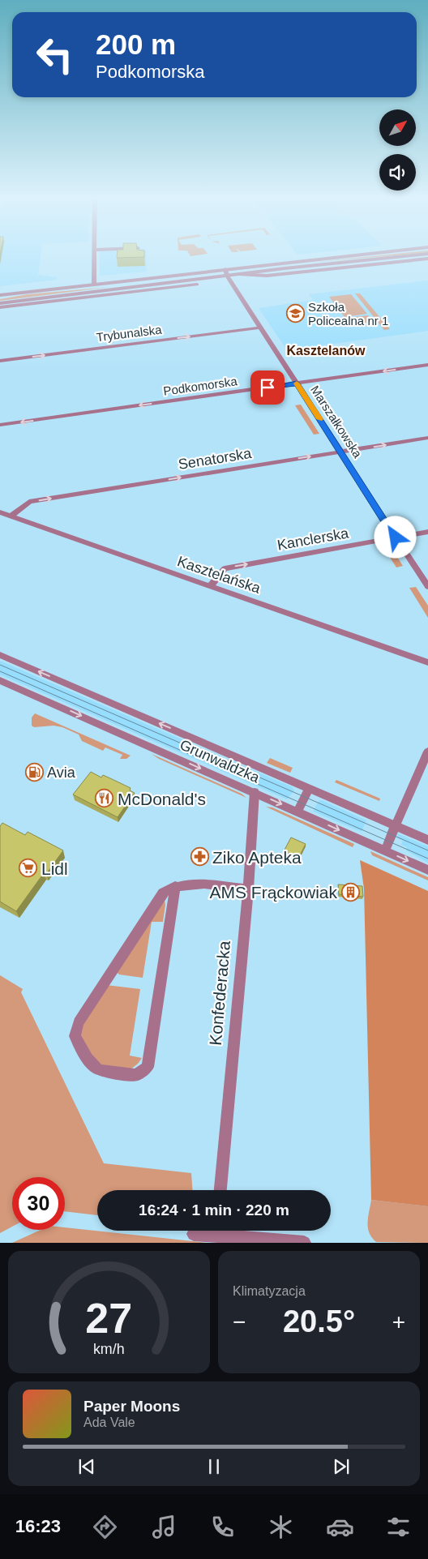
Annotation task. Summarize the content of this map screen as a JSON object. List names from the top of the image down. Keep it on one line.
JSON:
{"streets":{"street":["Trybunalska","Podkomorska","Marszałkowska","Senatorska","Kanclerska","Kasztelańska","Grunwaldzka","Konfederacka"]},"crossings":[["Trybunalska","Marszałkowska"],["Podkomorska","Marszałkowska"],["Marszałkowska","Senatorska"],["Marszałkowska","Kanclerska"],["Senatorska","Kasztelańska"],["Kanclerska","Kasztelańska"],["Grunwaldzka","Konfederacka"]],"one_way":["Podkomorska","Senatorska","Kanclerska"],"districts":["Kasztelanów"],"places":{"school or university":["Szkoła Policealna nr 1"],"fuel station":["Avia"],"restaurant":["McDonald's"],"pharmacy":["Ziko Apteka"],"supermarket":["Lidl"],"building":["AMS Frąckowiak"]},"north":"top right","page":{"turn":["200 m","Podkomorska"],"limit":"30","trip":"16:24 · 1 min · 220 m","tile":"Klimatyzacja","heat":["−","20.5°","+"],"song":["Paper Moons","Ada Vale"],"tabs":"16:23","gauge":["27","km/h"]}}
